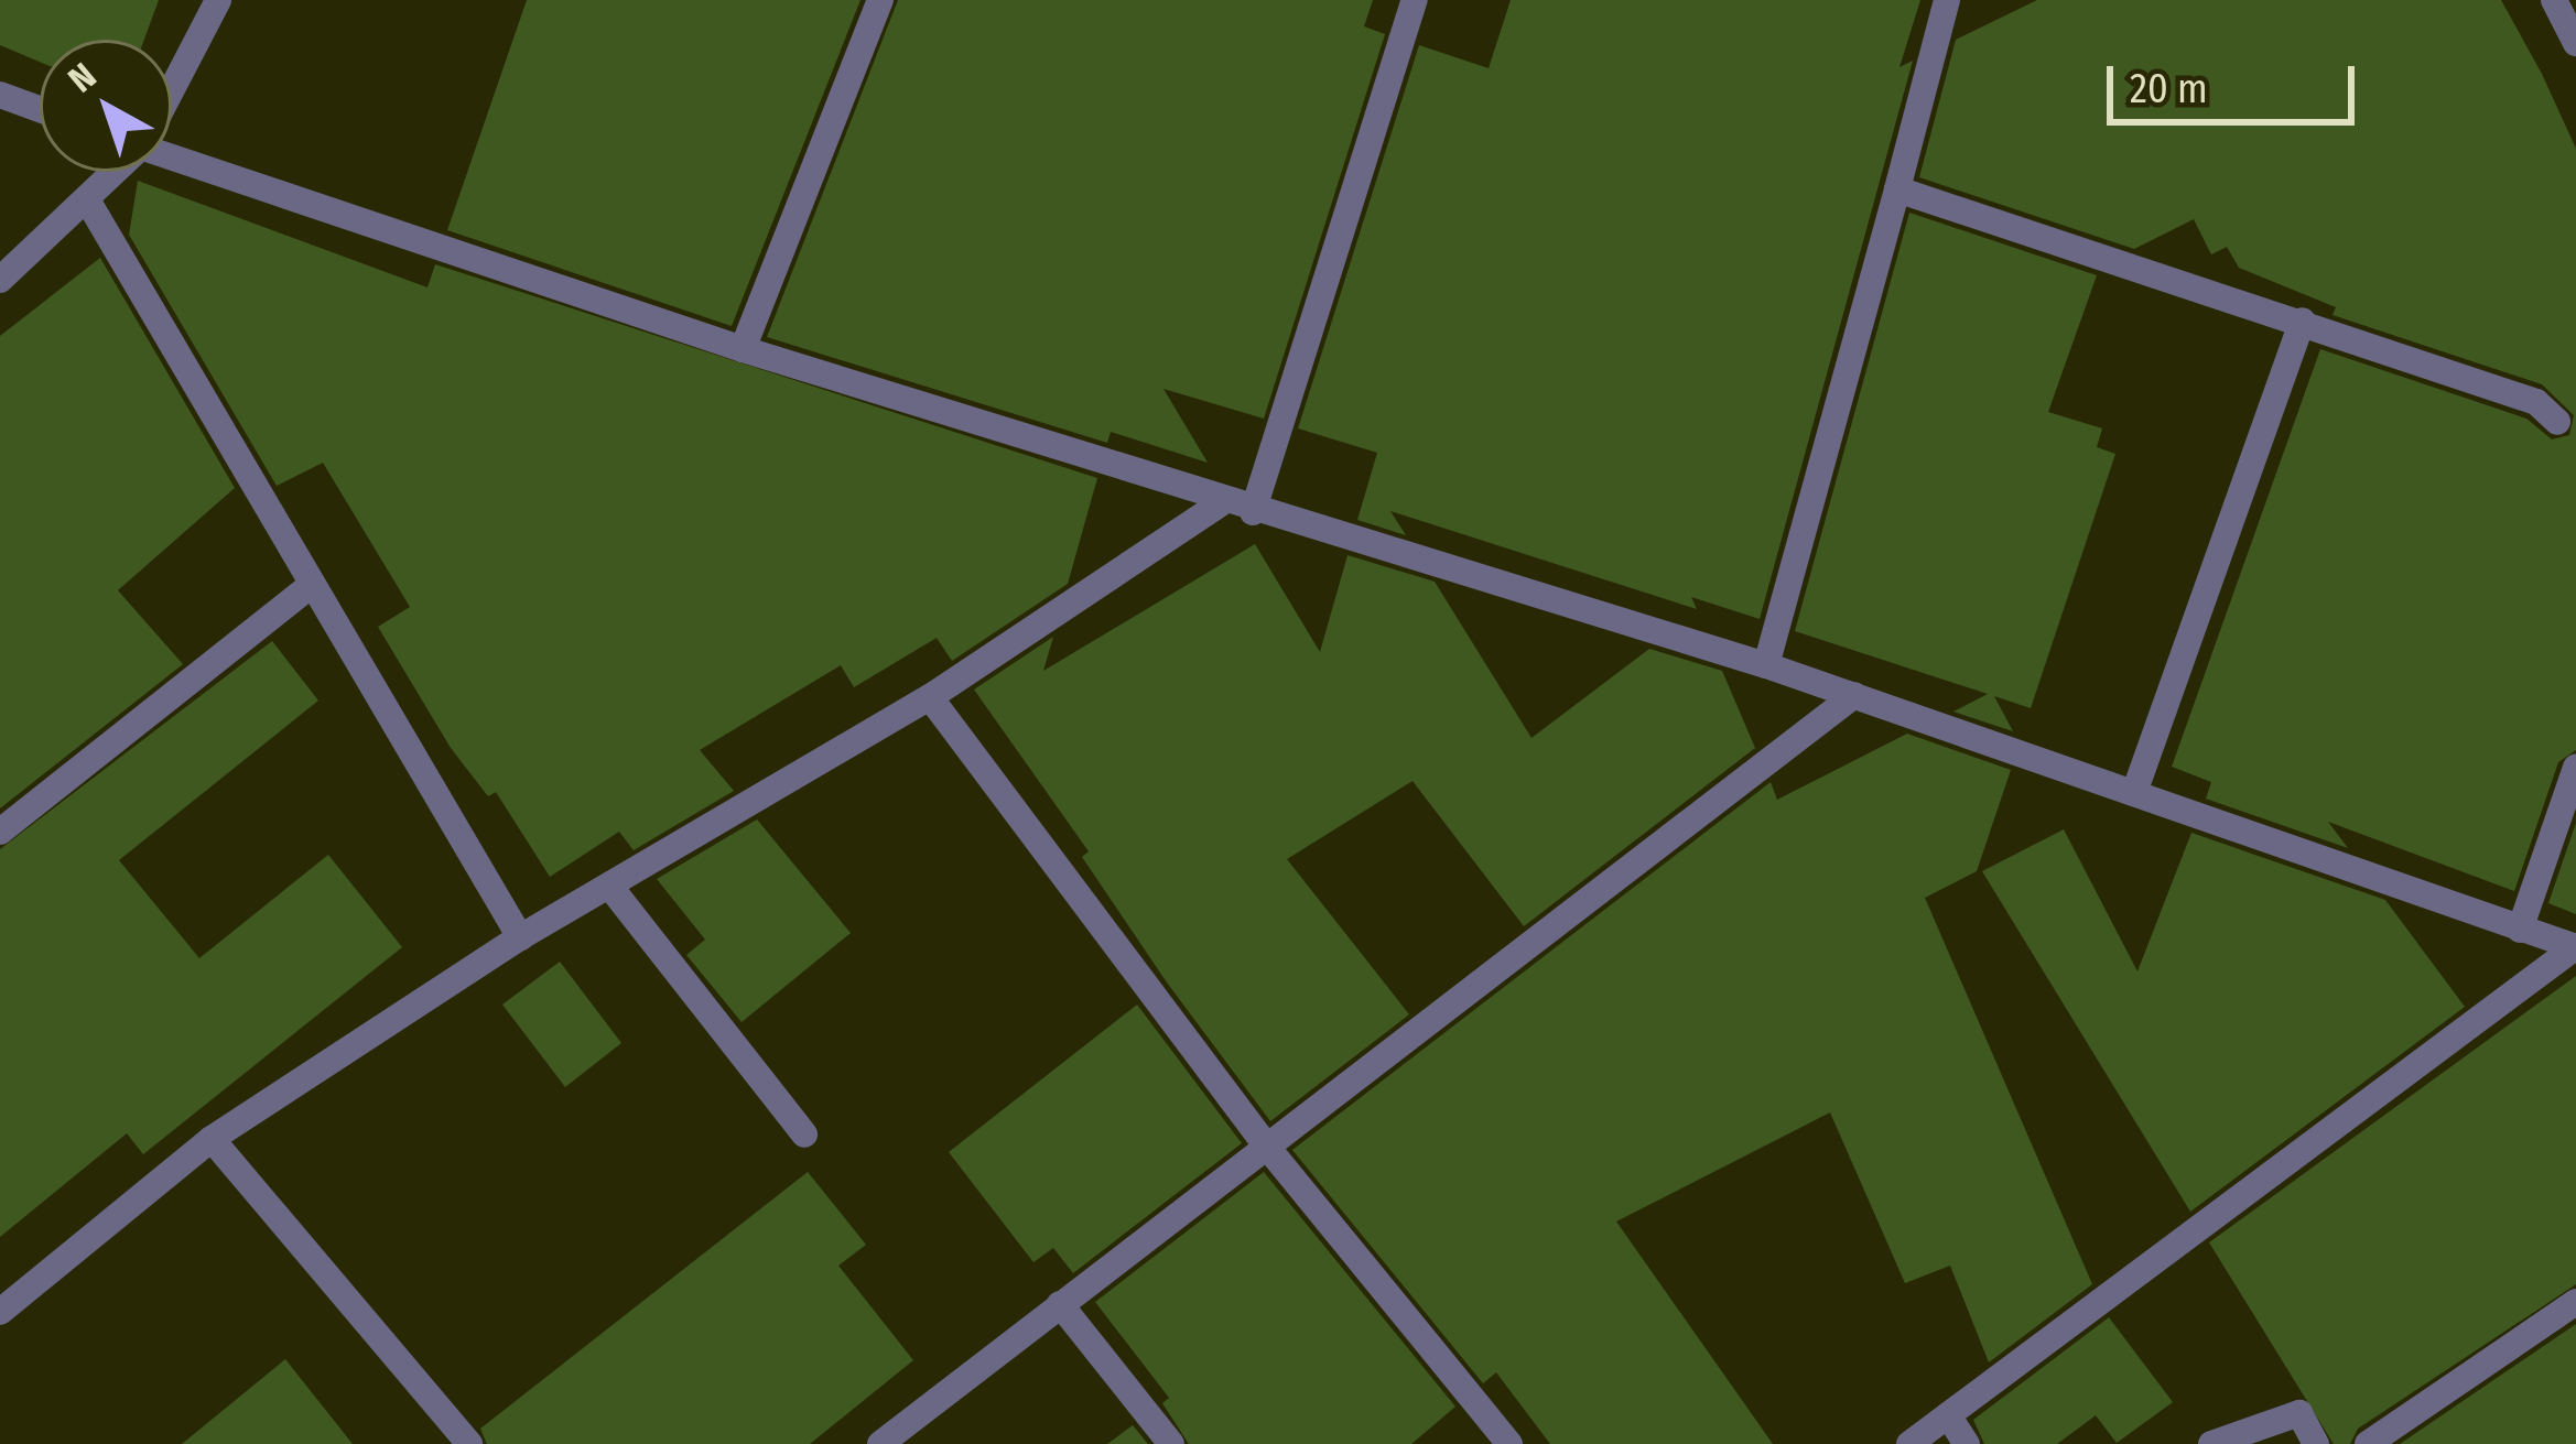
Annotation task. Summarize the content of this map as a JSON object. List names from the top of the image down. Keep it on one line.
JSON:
{"scale_bar":"20 m","north":"top left"}
